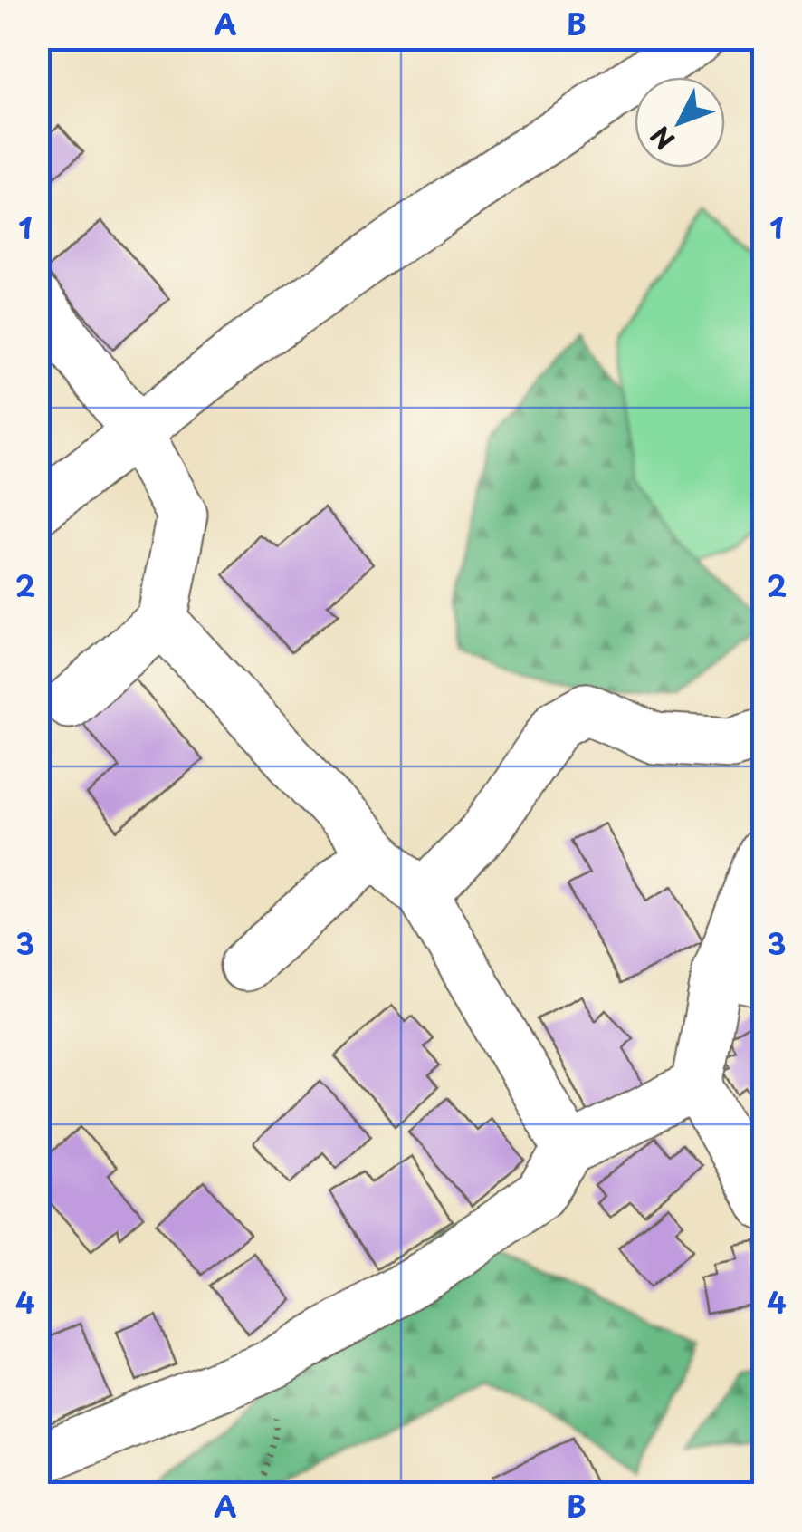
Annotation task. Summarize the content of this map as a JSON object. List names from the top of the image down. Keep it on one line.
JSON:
{"north":"bottom left","grid":{"columns":["A","B"],"rows":["1","2","3","4"]}}
